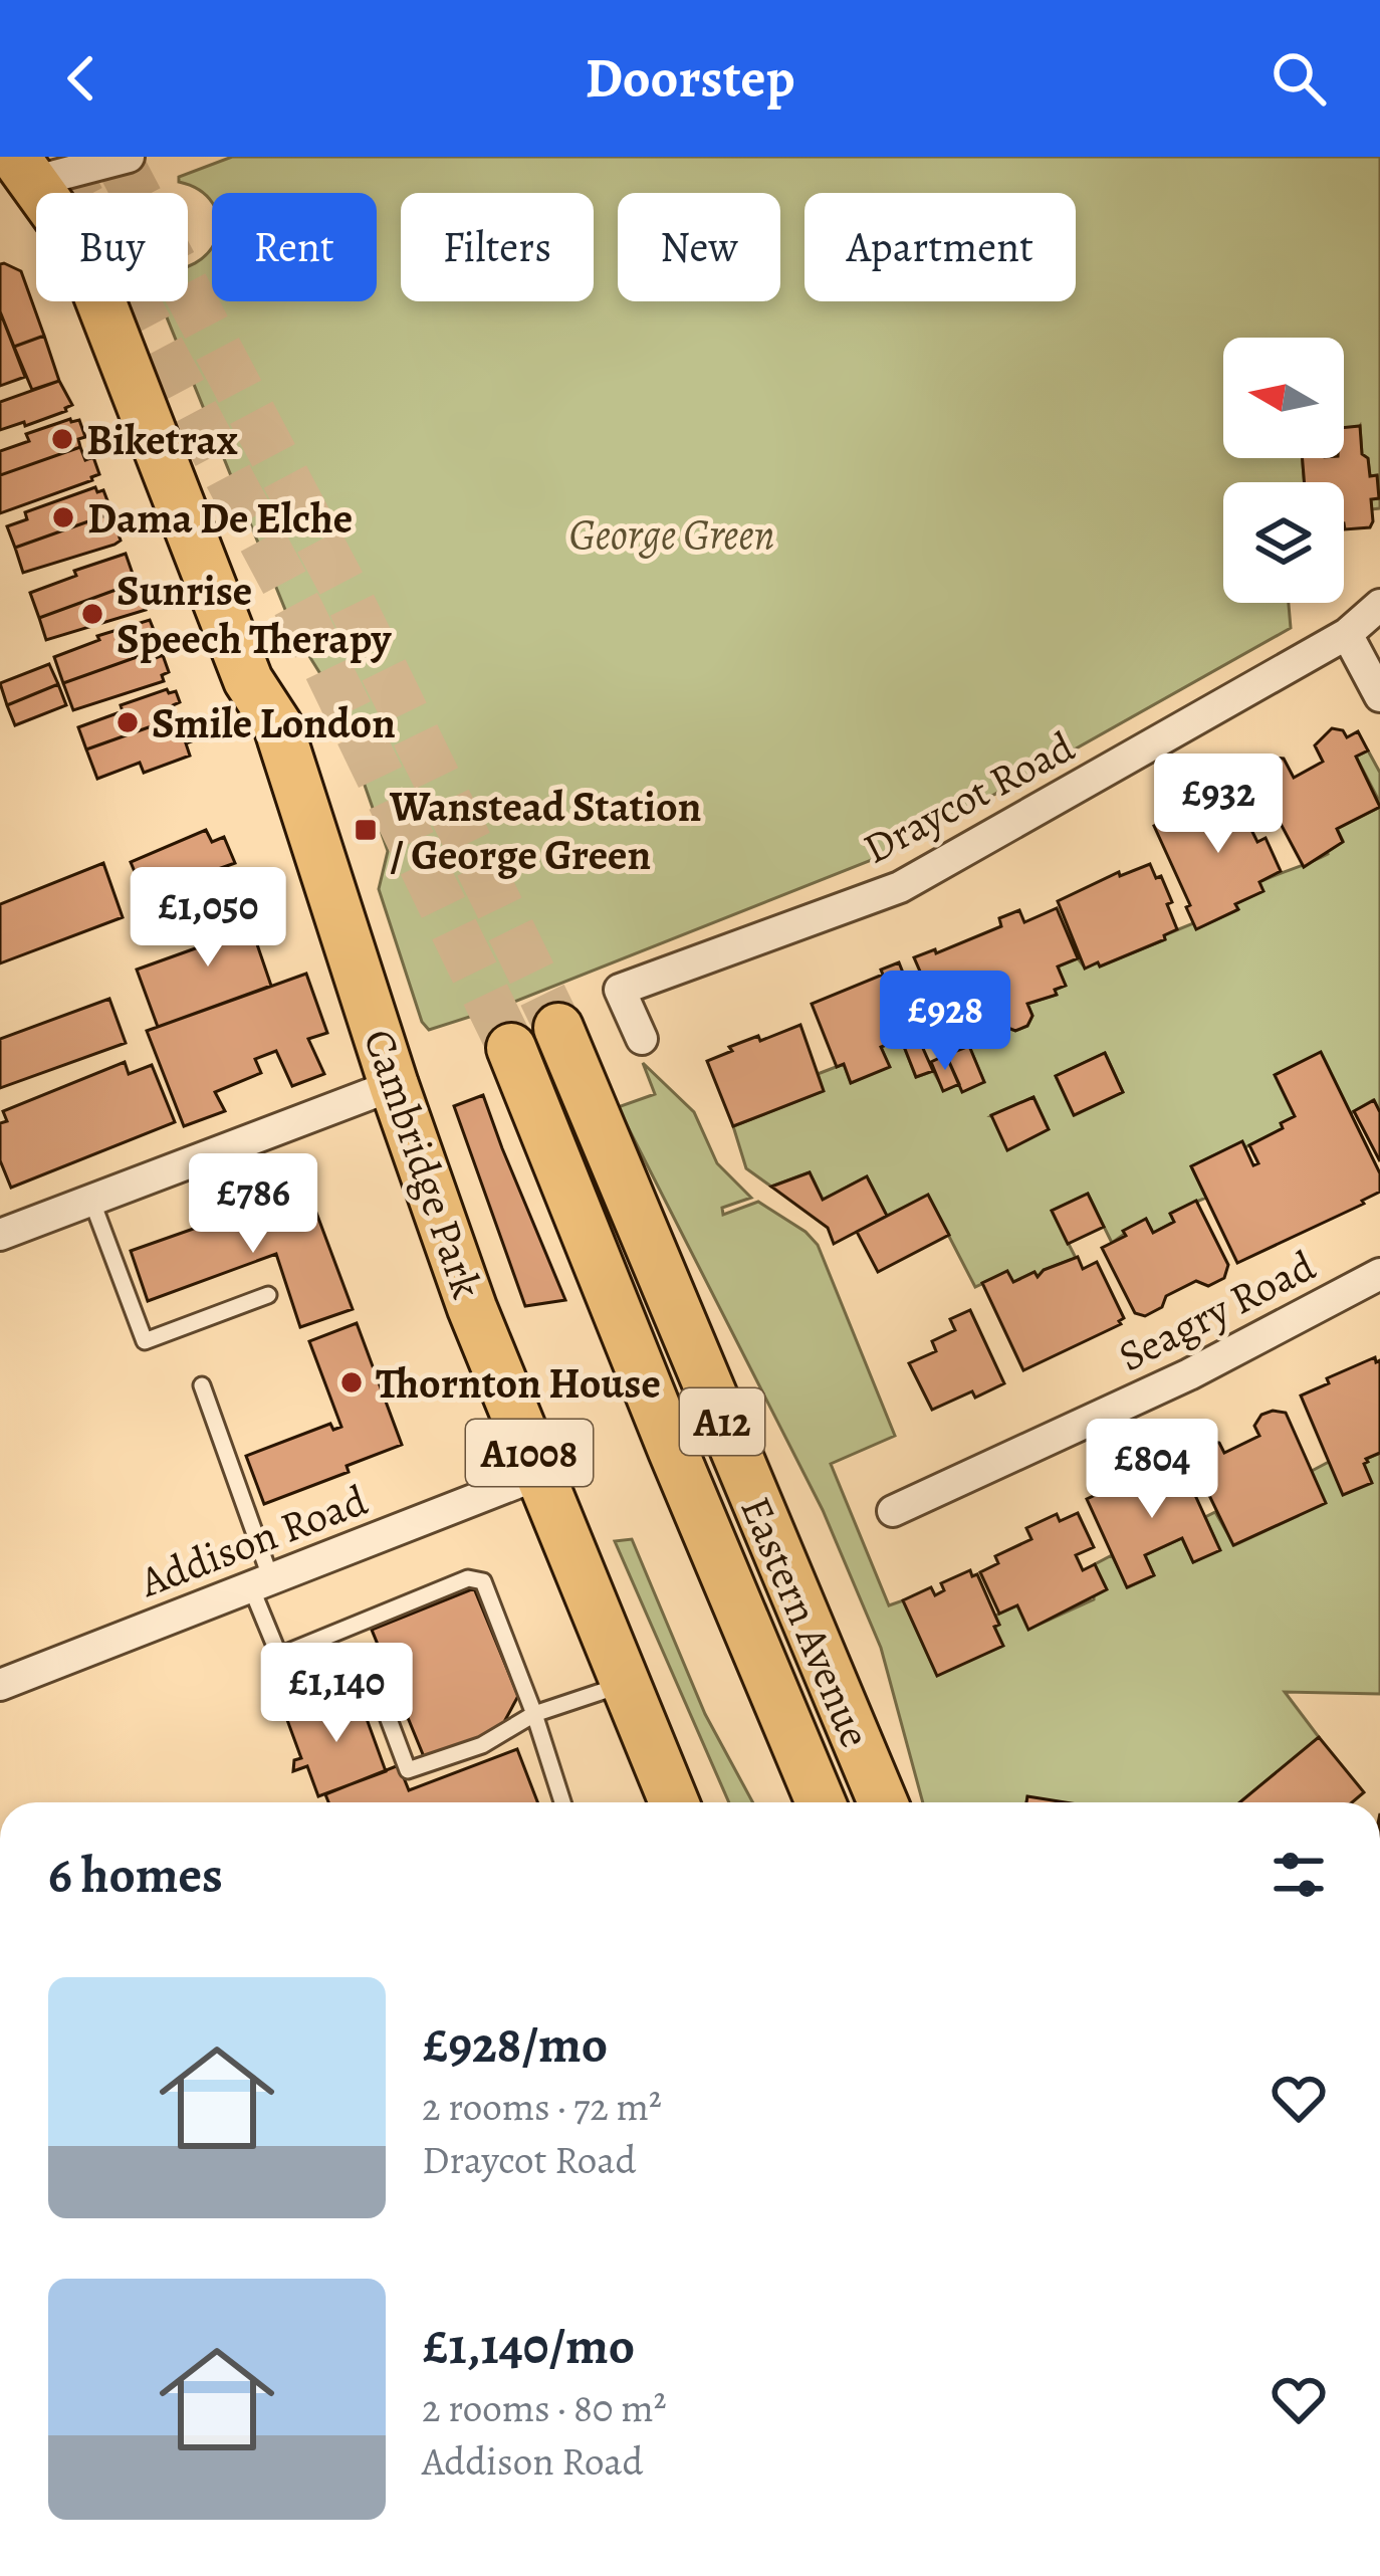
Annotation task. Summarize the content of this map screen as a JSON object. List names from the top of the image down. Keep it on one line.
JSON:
{"streets":{"main road":["Cambridge Park","A12","A1008","Eastern Avenue"],"street":["Draycot Road","Seagry Road","Addison Road"]},"crossings":[["Cambridge Park","Addison Road"]],"parks":["George Green"],"places":{"other":["Biketrax","Dama De Elche","Sunrise Speech Therapy","Smile London","Thornton House"],"transit":["Wanstead Station / George Green"]},"north":"left","page":{"header":"Doorstep","chip":["Buy","Rent","Filters","New","Apartment"],"price":["£932","£1,050","£928","£786","£804","£1,140"],"heading":"6 homes","list":[{"name":"£928/mo","note":"2 rooms · 72 m² · Draycot Road"},{"name":"£1,140/mo","note":"2 rooms · 80 m² · Addison Road"}]}}
